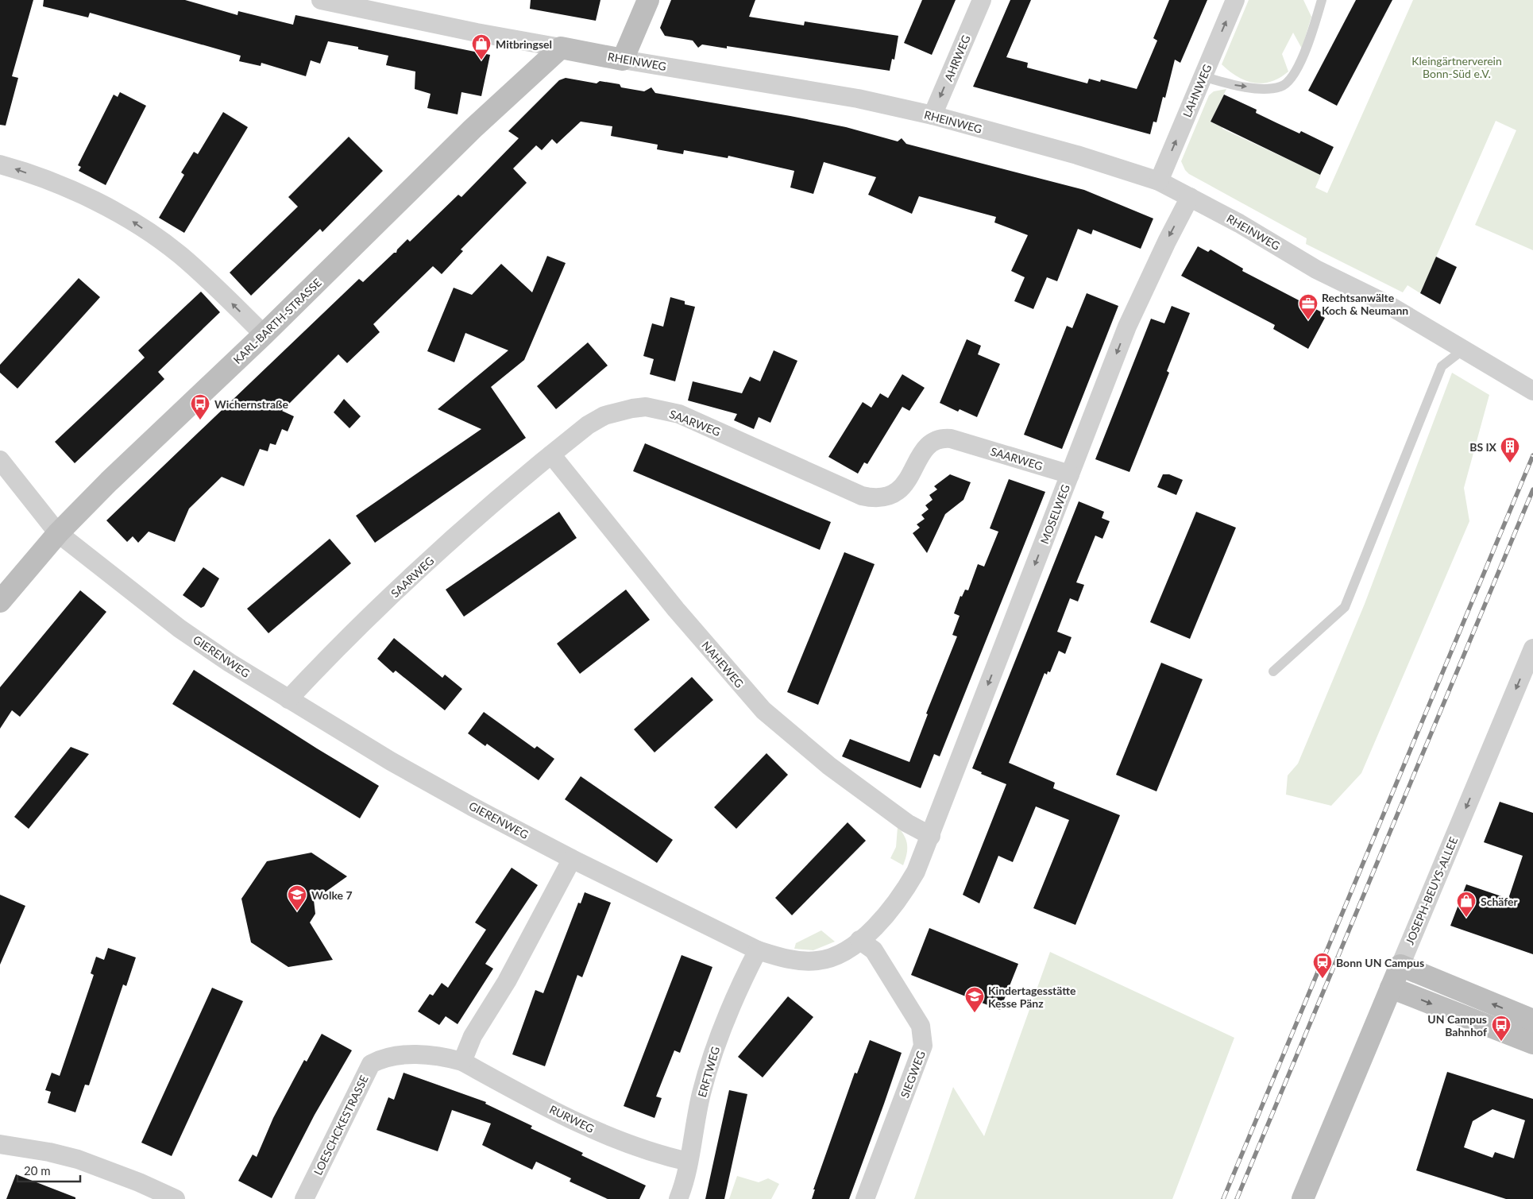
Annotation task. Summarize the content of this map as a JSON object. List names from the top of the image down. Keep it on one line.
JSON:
{"streets":{"street":["AHRWEG","RHEINWEG","LAHNWEG","KARL-BARTH-STRASSE","SAARWEG","MOSELWEG","GIERENWEG","NAHEWEG","JOSEPH-BEUYS-ALLEE","ERFTWEG","SIEGWEG","RURWEG","LOESCHCKESTRASSE"]},"crossings":[["AHRWEG","RHEINWEG"],["RHEINWEG","LAHNWEG"],["RHEINWEG","KARL-BARTH-STRASSE"],["RHEINWEG","MOSELWEG"],["KARL-BARTH-STRASSE","GIERENWEG"],["SAARWEG","MOSELWEG"],["SAARWEG","GIERENWEG"],["SAARWEG","NAHEWEG"],["MOSELWEG","GIERENWEG"],["MOSELWEG","NAHEWEG"],["GIERENWEG","NAHEWEG"],["GIERENWEG","ERFTWEG"],["GIERENWEG","SIEGWEG"],["ERFTWEG","RURWEG"],["RURWEG","LOESCHCKESTRASSE"]],"one_way":["AHRWEG","LAHNWEG","MOSELWEG","JOSEPH-BEUYS-ALLEE"],"parks":["Kleingärtnerverein Bonn-Süd e.V."],"places":{"shop":["Mitbringsel","Schäfer"],"office":["Rechtsanwälte Koch & Neumann"],"bus stop":["Wichernstraße","UN Campus Bahnhof"],"building":["BS IX"],"school or university":["Wolke 7","Kindertagesstätte Kesse Pänz"],"station":["Bonn UN Campus"]},"scale_bar":"20 m"}
